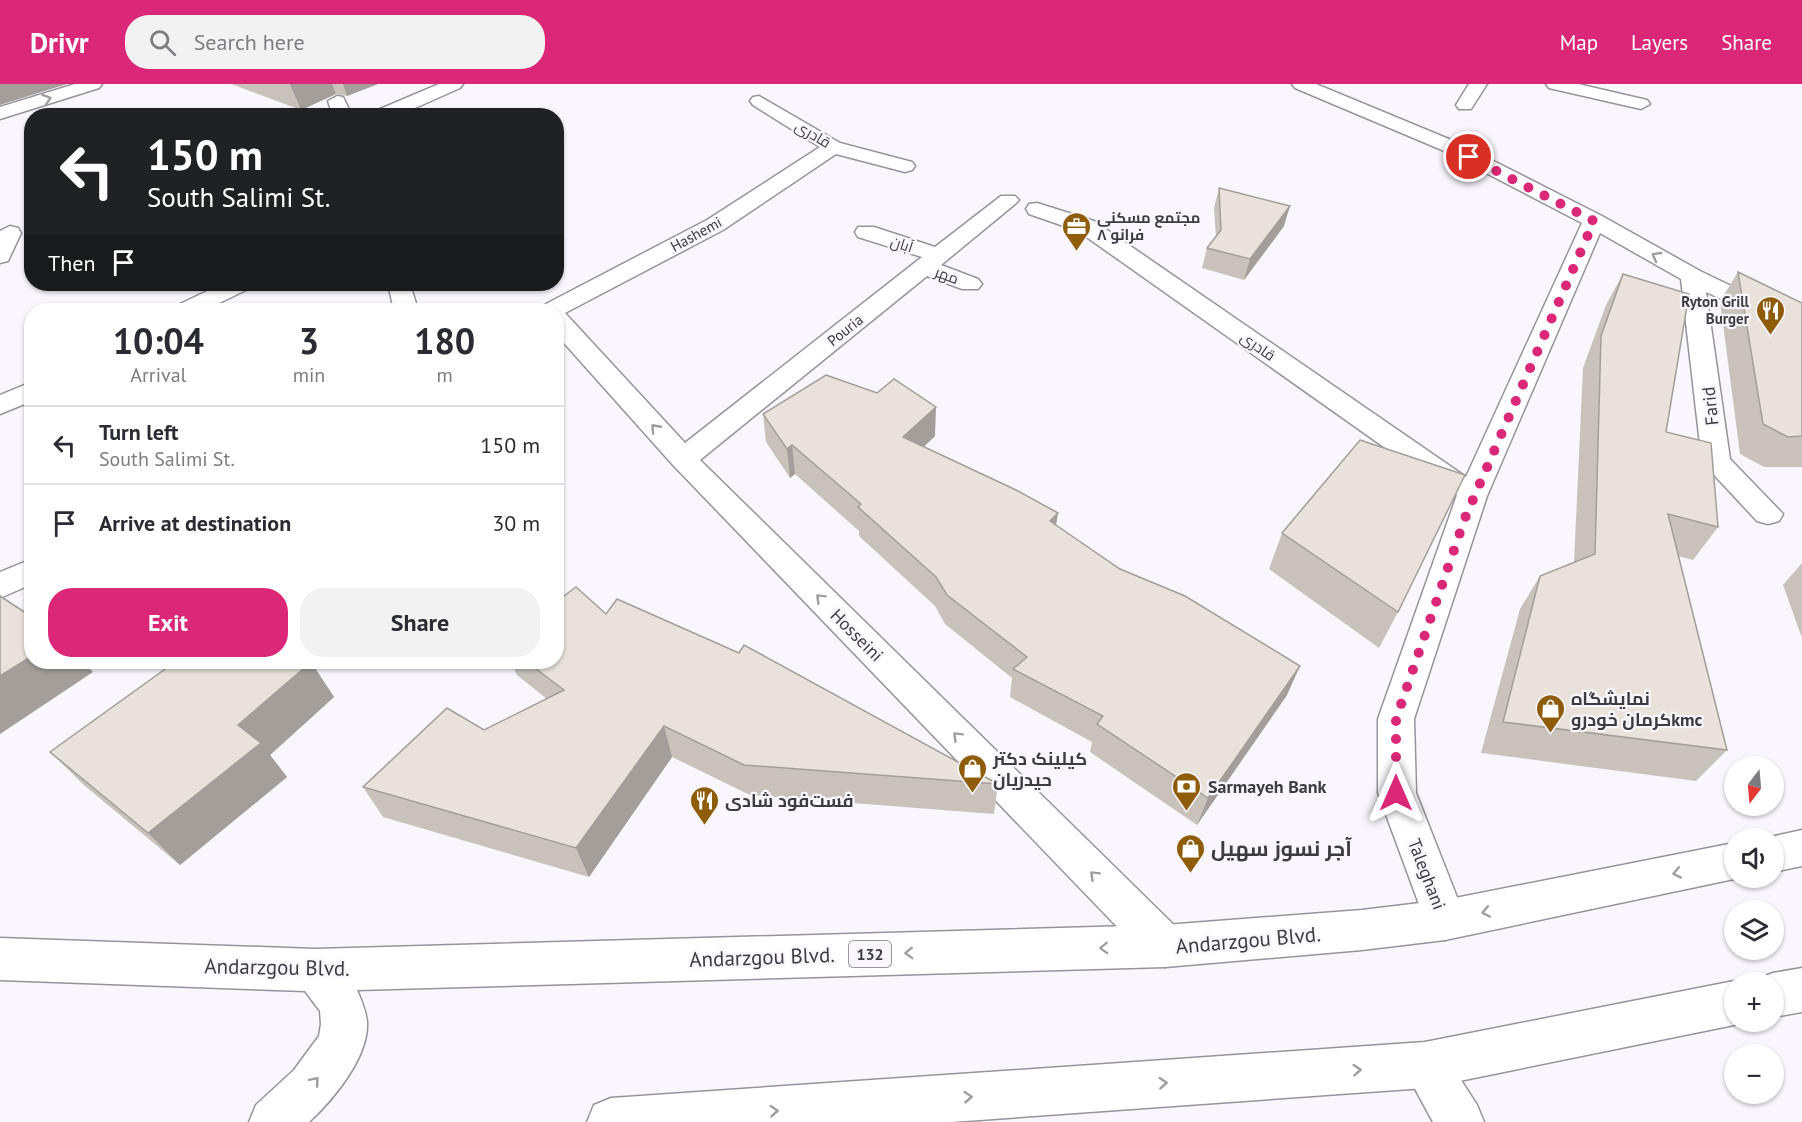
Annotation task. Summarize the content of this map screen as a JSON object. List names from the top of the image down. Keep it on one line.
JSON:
{"streets":{"street":["قادری","Hashemi","آبان","مهر","Pouria","Farid","Hosseini","Taleghani","Andarzgou Blvd.","132"]},"crossings":[["قادری","Hashemi"],["قادری","Taleghani"],["آبان","مهر"],["آبان","Pouria"],["مهر","Pouria"],["Pouria","Hosseini"],["Hosseini","Andarzgou Blvd."],["Taleghani","Andarzgou Blvd."]],"one_way":["Hosseini"],"places":{"office":["مجتمع مسکنی فرانو ۸"],"restaurant":["Ryton Grill Burger","فست‌فود شادی"],"shop":["نمایشگاه کرمان خودروkmc","کیلینک دکتر حیدریان","آجر نسوز سهیل"],"bank":["Sarmayeh Bank"]},"north":"bottom","page":{"header":"Drivr","search":"Search here","nav":["Map","Layers","Share"],"turn":["150 m","South Salimi St."],"then":"Then","eta":["10:04","Arrival","3","min","180","m"],"list":[{"name":"Turn left","note":"South Salimi St.","value":"150 m"},{"name":"Arrive at destination","value":"30 m"}],"buttons":["Exit","Share"],"map_buttons":["+","−"]}}
